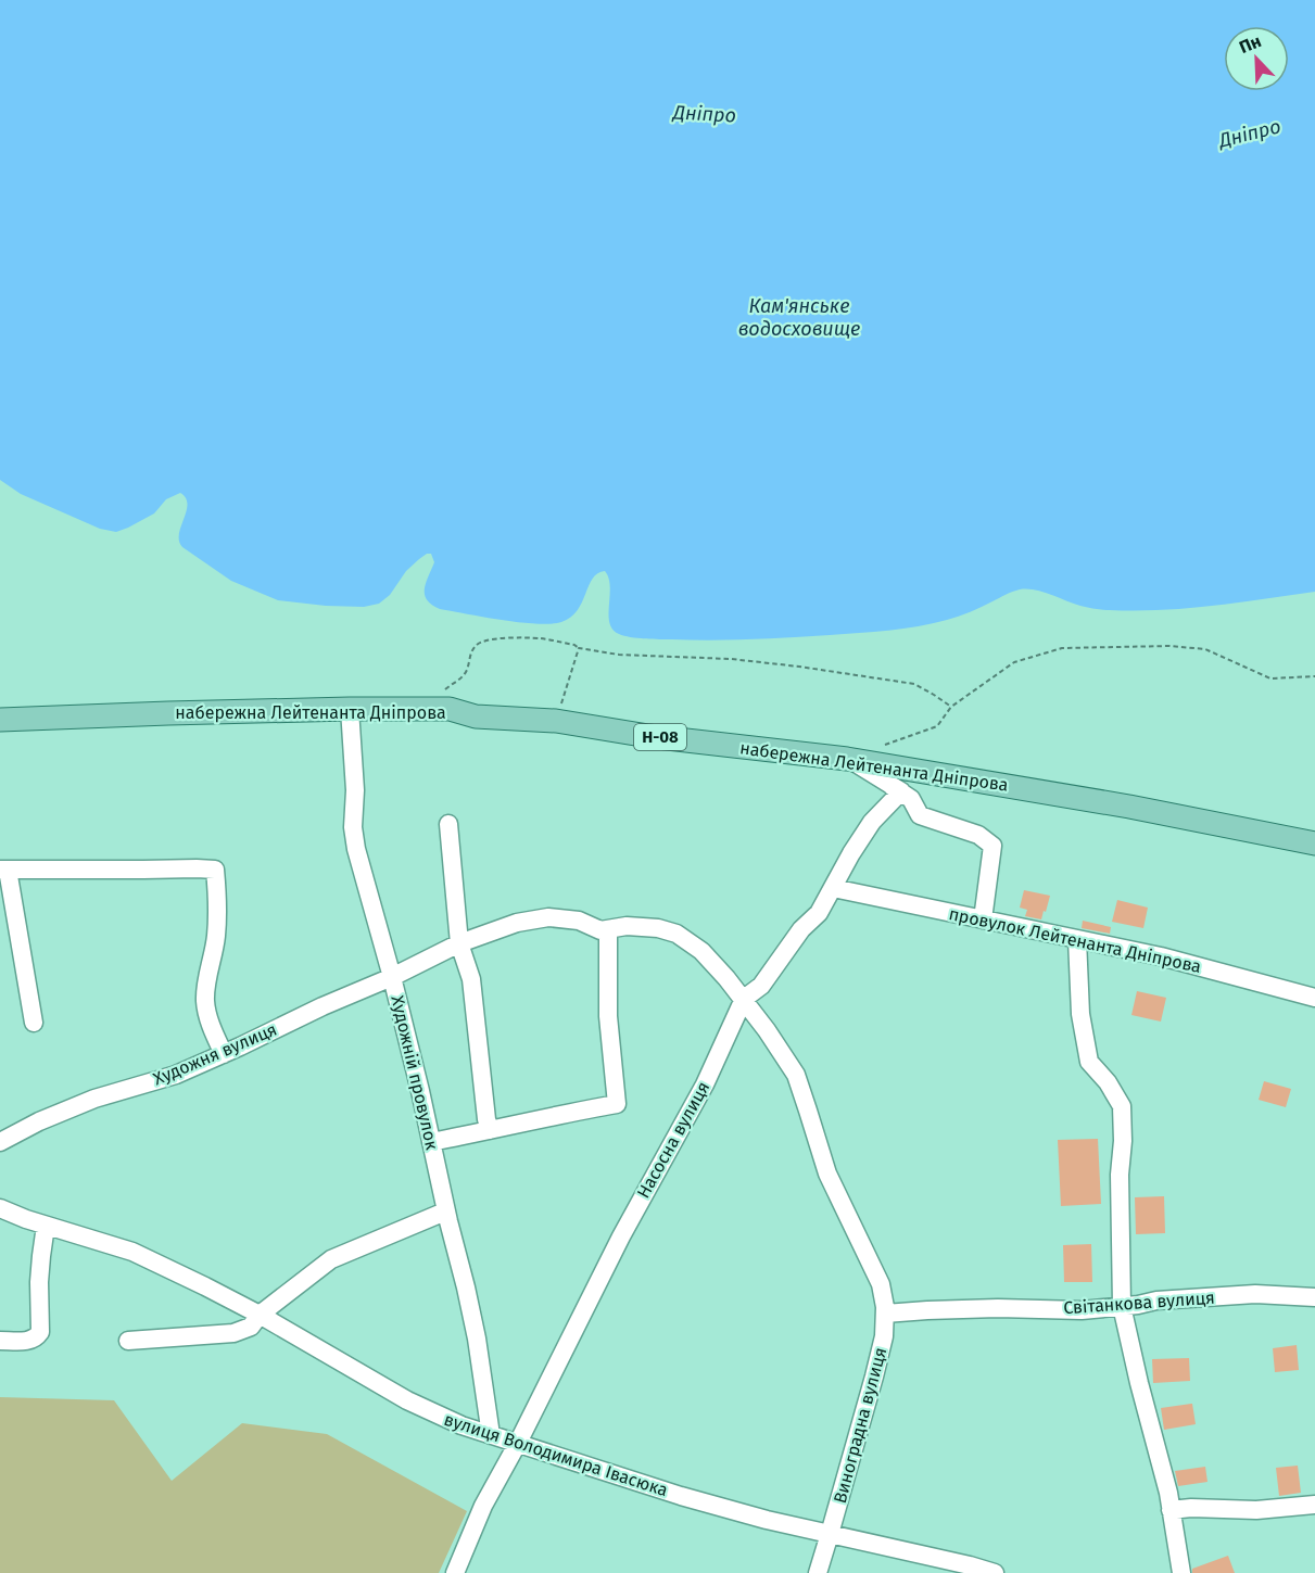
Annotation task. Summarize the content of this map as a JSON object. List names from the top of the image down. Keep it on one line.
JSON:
{"streets":{"main road":["набережна Лейтенанта Дніпрова","Н-08"],"street":["провулок Лейтенанта Дніпрова","Художня вулиця","Художній провулок","Насосна вулиця","Світанкова вулиця","Виноградна вулиця","вулиця Володимира Івасюка"]},"crossings":[["набережна Лейтенанта Дніпрова","Художній провулок"],["набережна Лейтенанта Дніпрова","Насосна вулиця"],["провулок Лейтенанта Дніпрова","Насосна вулиця"],["Художня вулиця","Художній провулок"],["Художня вулиця","Виноградна вулиця"],["Художній провулок","Виноградна вулиця"],["Художній провулок","вулиця Володимира Івасюка"],["Насосна вулиця","Виноградна вулиця"],["Насосна вулиця","вулиця Володимира Івасюка"],["Світанкова вулиця","Виноградна вулиця"],["Виноградна вулиця","вулиця Володимира Івасюка"]],"water":["Дніпро","Кам'янське водосховище"],"north":"top left"}
